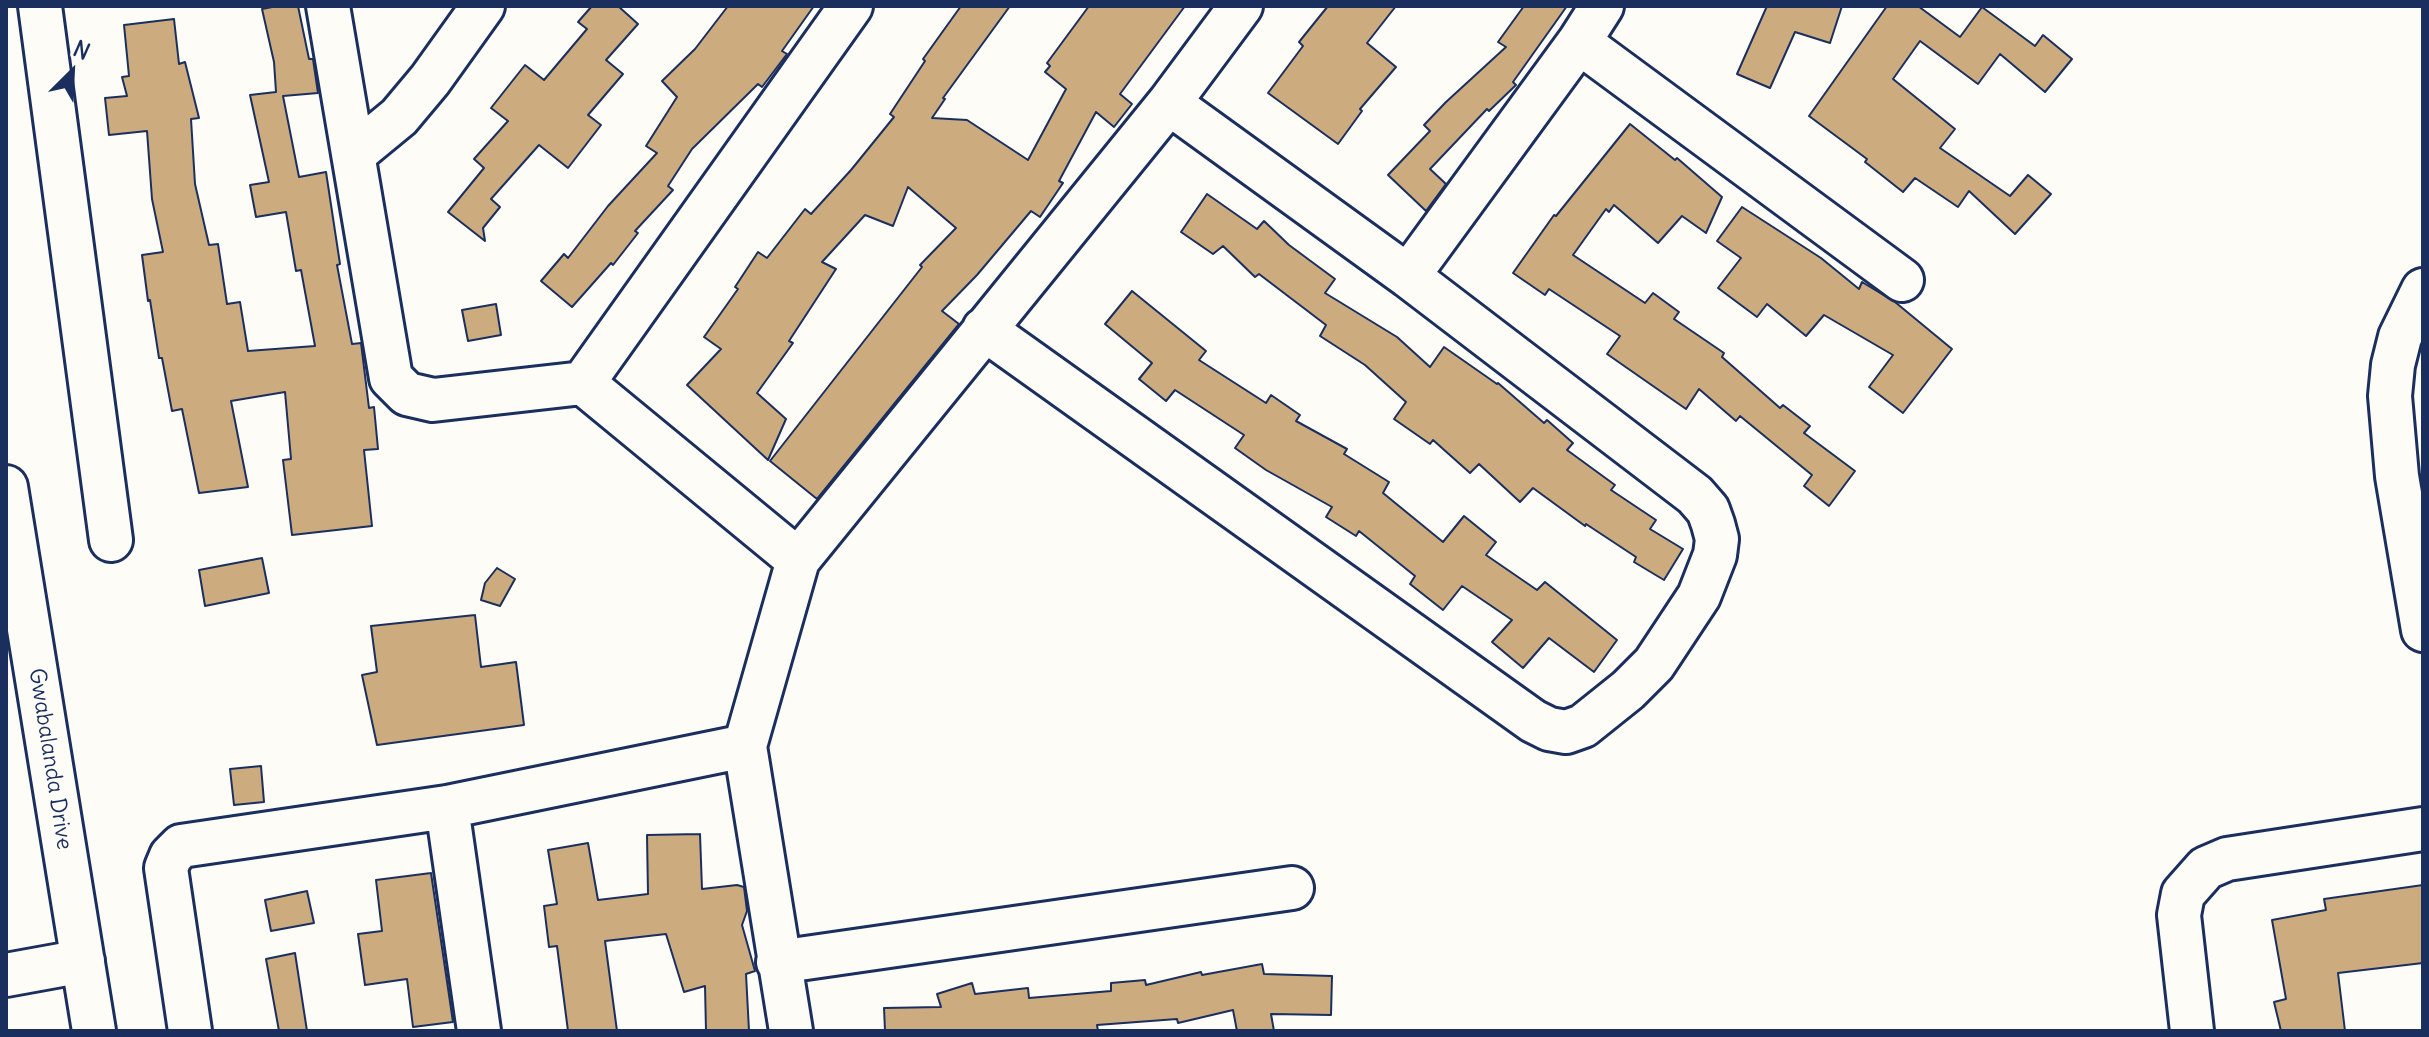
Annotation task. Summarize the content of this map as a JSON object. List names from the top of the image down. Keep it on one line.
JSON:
{"streets":{"street":["Gwabalanda Drive"]},"north":"top right"}
